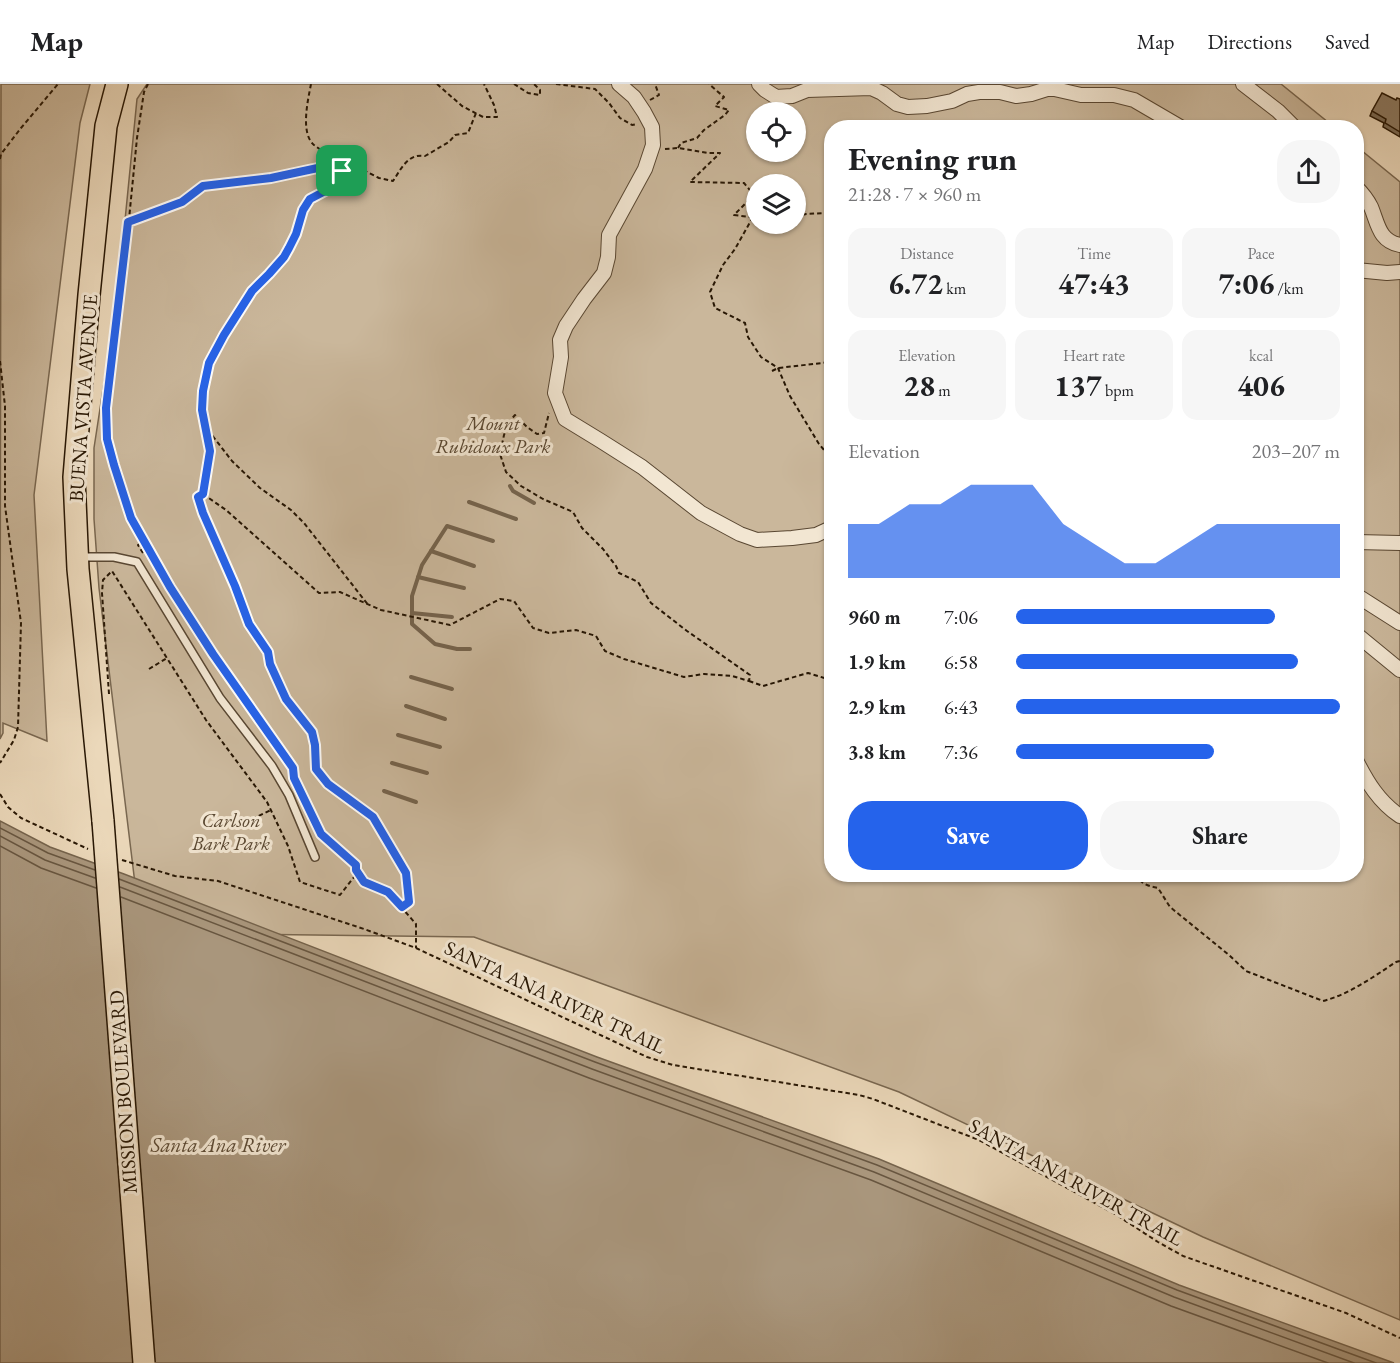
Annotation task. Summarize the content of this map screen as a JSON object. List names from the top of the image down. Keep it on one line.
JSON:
{"streets":{"main road":["BUENA VISTA AVENUE","MISSION BOULEVARD"],"path":["SANTA ANA RIVER TRAIL"]},"crossings":[["BUENA VISTA AVENUE","MISSION BOULEVARD"]],"water":["Santa Ana River"],"parks":["Mount Rubidoux Park","Carlson Bark Park"],"page":{"header":"Map","nav":["Map","Directions","Saved"],"heading":["Evening run","21:28 · 7 × 960 m"],"stats":[["Distance","6.72 km"],["Time","47:43"],["Pace","7:06 /km"],["Elevation","28 m"],["Heart rate","137 bpm"],["kcal","406"]],"chart":["Elevation","203–207 m"],"list":[{"name":"960 m","note":"7:06"},{"name":"1.9 km","note":"6:58"},{"name":"2.9 km","note":"6:43"},{"name":"3.8 km","note":"7:36"}],"buttons":["Save","Share"]}}
